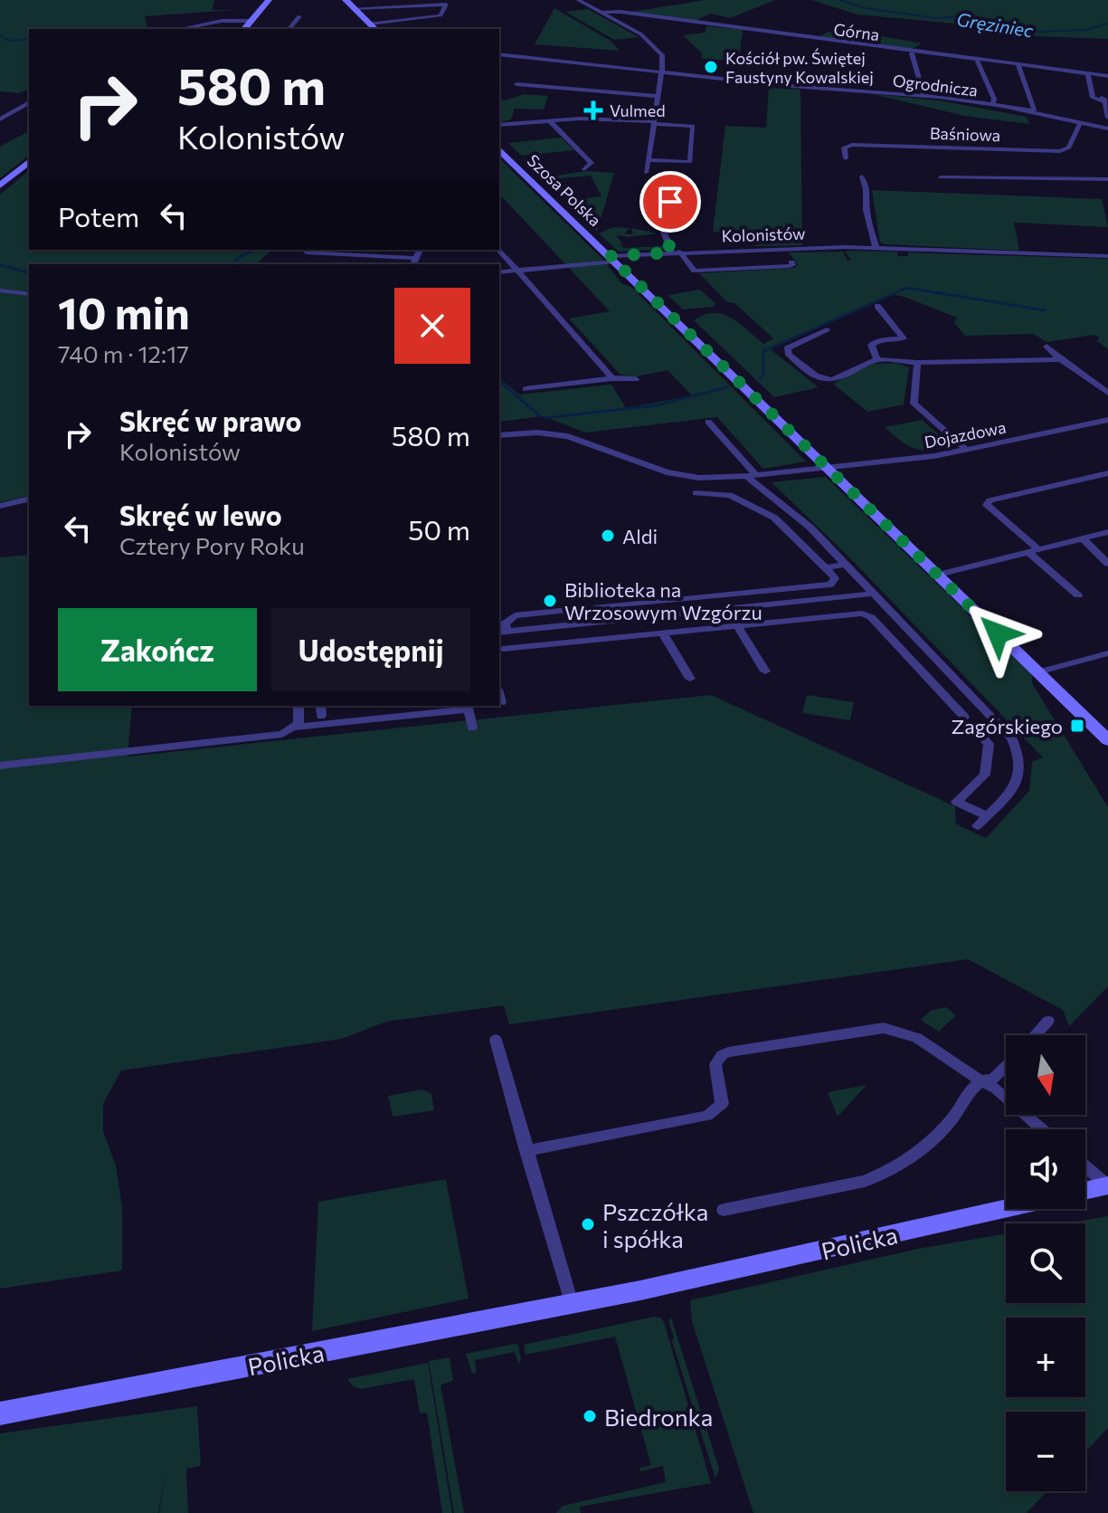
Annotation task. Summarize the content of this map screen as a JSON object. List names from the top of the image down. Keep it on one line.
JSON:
{"streets":{"street":["Górna","Ogrodnicza","Baśniowa","Szosa Polska","Kolonistów","Dojazdowa","Policka"]},"crossings":[["Górna","Ogrodnicza"],["Ogrodnicza","Baśniowa"],["Szosa Polska","Kolonistów"],["Szosa Polska","Dojazdowa"]],"water":["Gręziniec"],"places":{"other":["Kościół pw. Świętej Faustyny Kowalskiej","Aldi","Biblioteka na Wrzosowym Wzgórzu","Pszczółka i spółka","Biedronka"],"health":["Vulmed"],"transit":["Zagórskiego"]},"north":"bottom","page":{"turn":["580 m","Kolonistów"],"then":"Potem","heading":["10 min","740 m · 12:17"],"list":[{"name":"Skręć w prawo","note":"Kolonistów","value":"580 m"},{"name":"Skręć w lewo","note":"Cztery Pory Roku","value":"50 m"}],"buttons":["Zakończ","Udostępnij"],"map_buttons":["+","−"]}}
